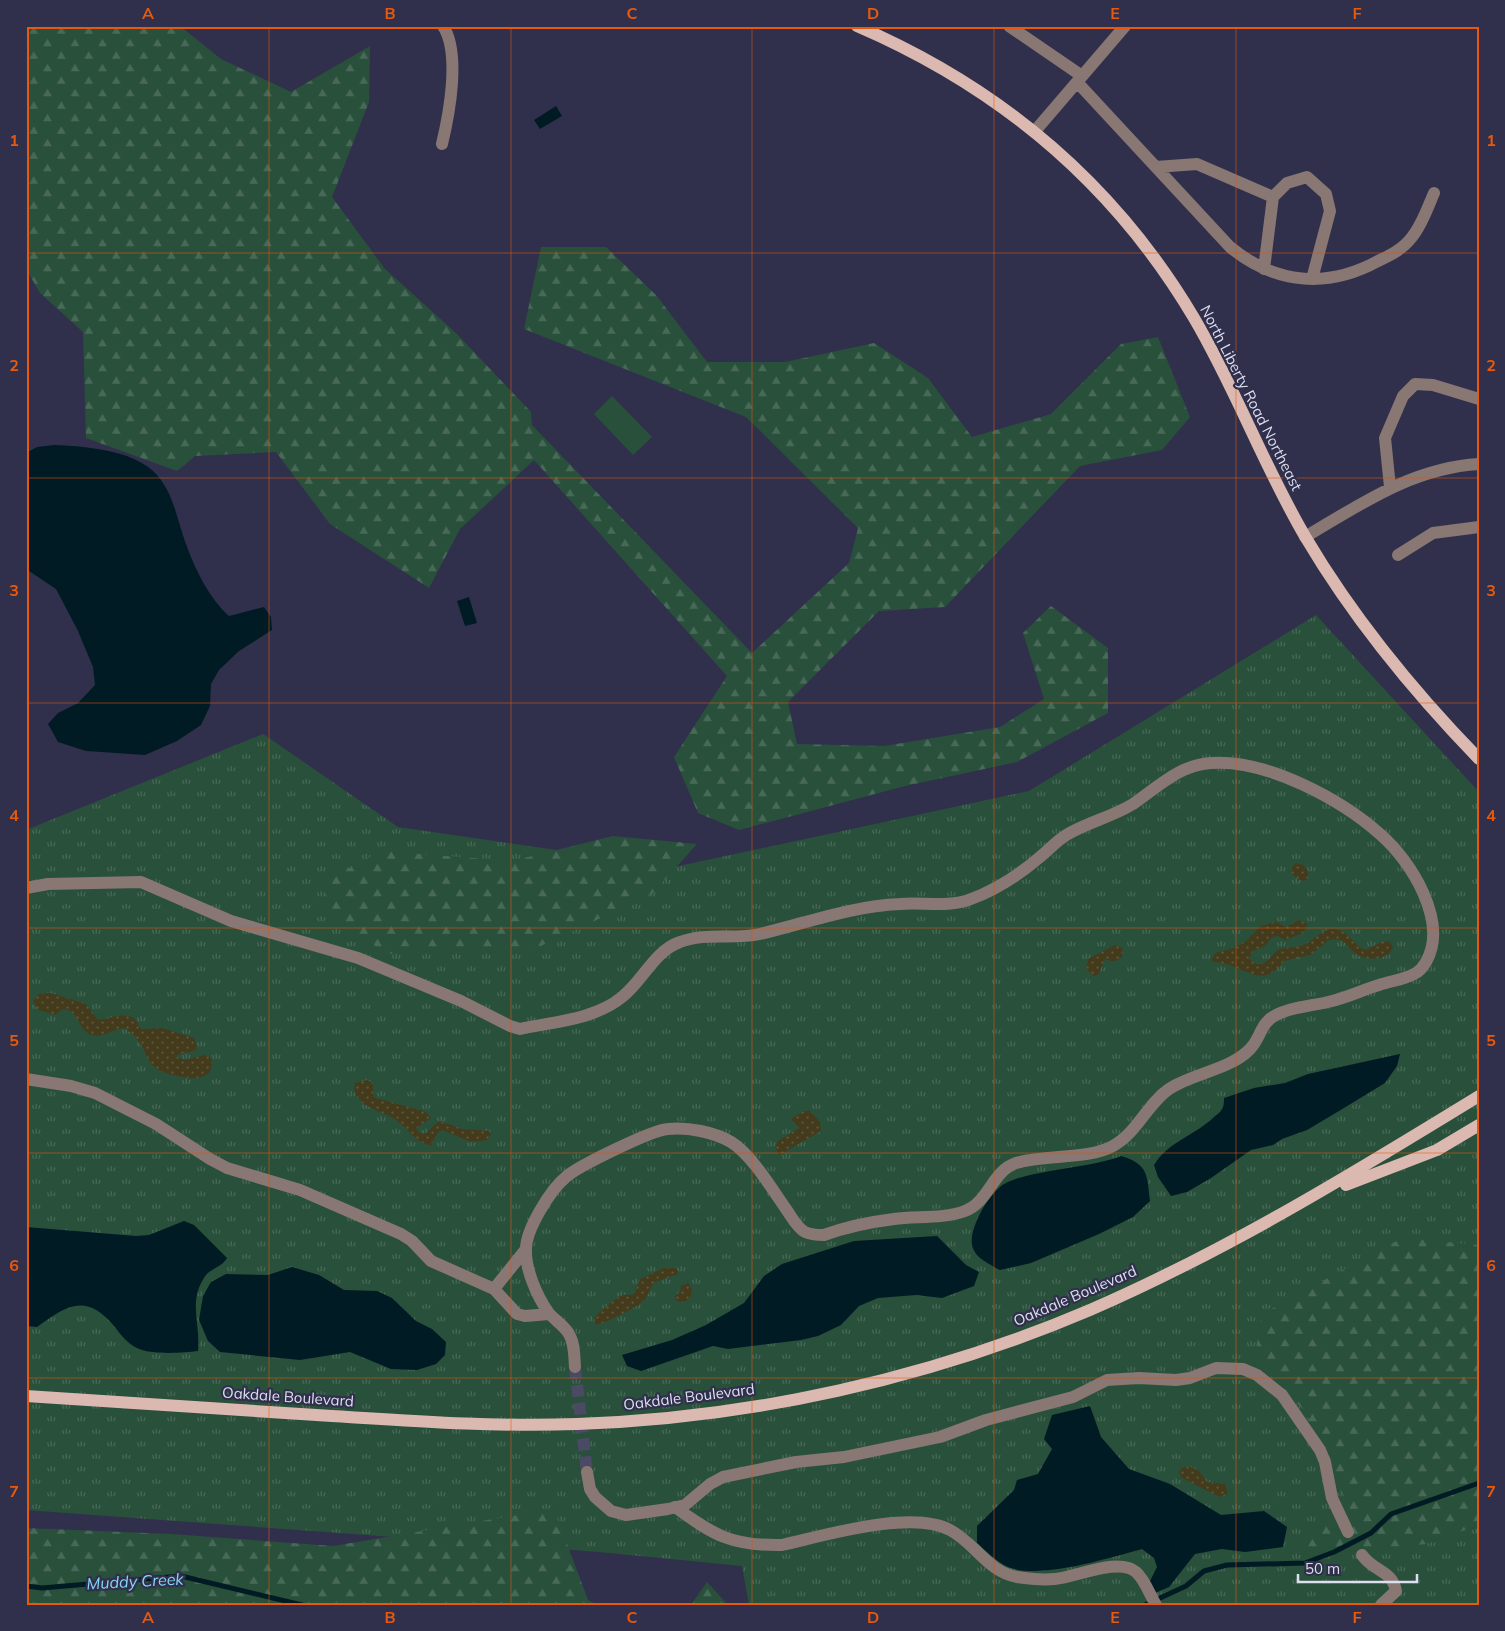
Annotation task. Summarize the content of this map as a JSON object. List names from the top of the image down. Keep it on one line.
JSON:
{"streets":{"main road":["North Liberty Road Northeast","Oakdale Boulevard"]},"water":["Muddy Creek"],"scale_bar":"50 m","grid":{"columns":["A","B","C","D","E","F"],"rows":["1","2","3","4","5","6","7"]}}
